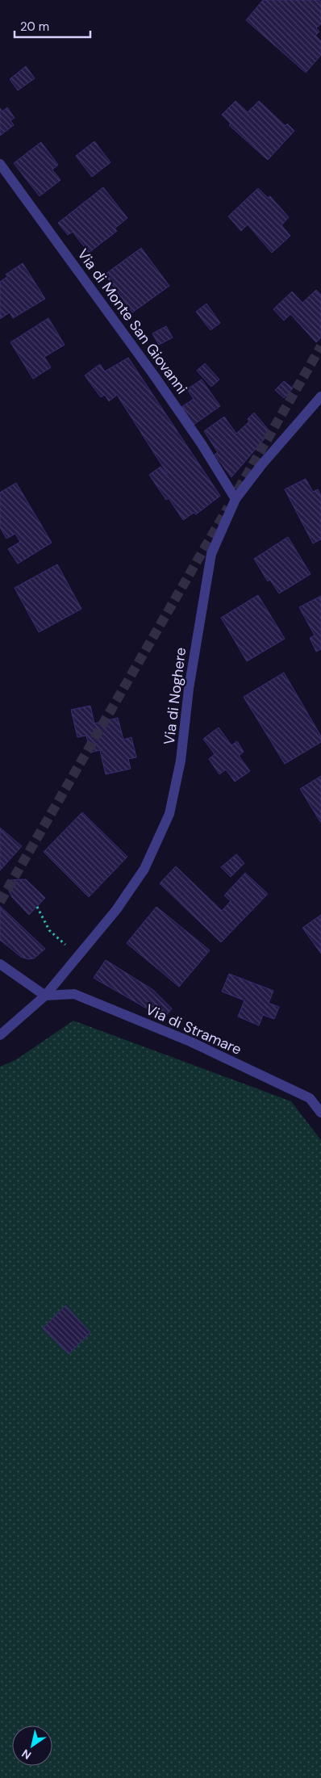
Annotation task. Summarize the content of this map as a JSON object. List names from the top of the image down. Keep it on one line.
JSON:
{"streets":{"street":["Via di Monte San Giovanni","Via di Noghere","Via di Stramare"]},"crossings":[["Via di Monte San Giovanni","Via di Noghere"],["Via di Noghere","Via di Stramare"]],"scale_bar":"20 m","north":"bottom left"}
